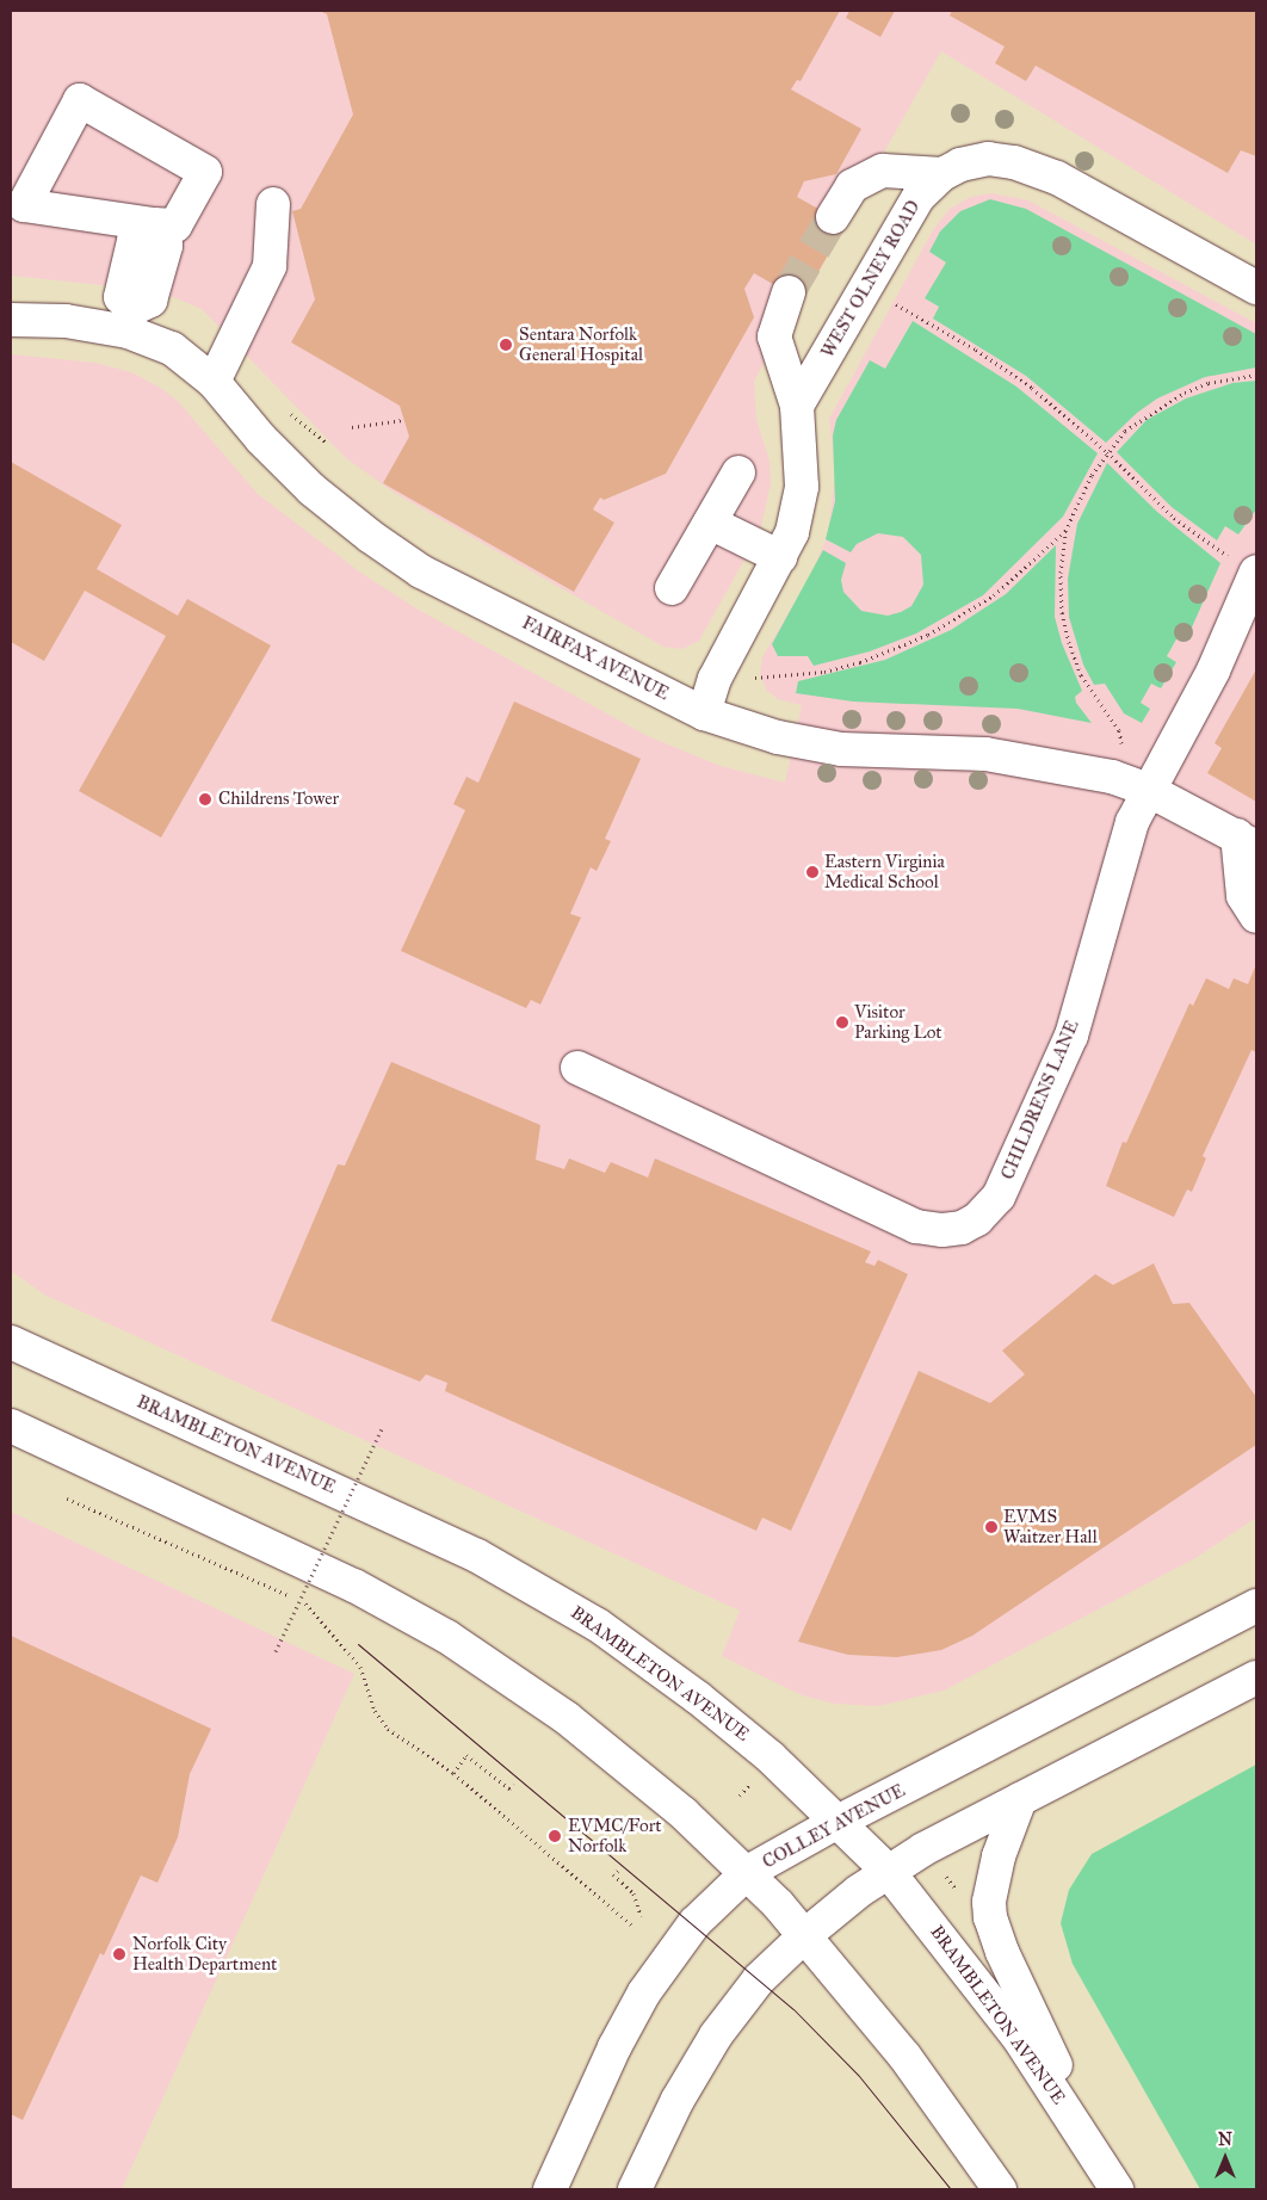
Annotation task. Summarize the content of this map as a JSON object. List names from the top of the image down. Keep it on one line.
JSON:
{"streets":{"main road":["WEST OLNEY ROAD","FAIRFAX AVENUE","CHILDRENS LANE","BRAMBLETON AVENUE","COLLEY AVENUE"]},"crossings":[["FAIRFAX AVENUE","CHILDRENS LANE"],["BRAMBLETON AVENUE","COLLEY AVENUE"]],"places":["Sentara Norfolk General Hospital","Childrens Tower","Eastern Virginia Medical School","Visitor Parking Lot","EVMS Waitzer Hall","EVMC/Fort Norfolk","Norfolk City Health Department"],"north":"top"}
